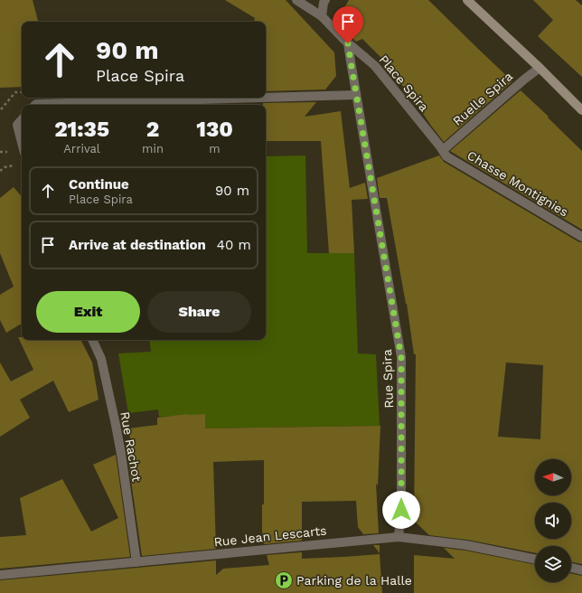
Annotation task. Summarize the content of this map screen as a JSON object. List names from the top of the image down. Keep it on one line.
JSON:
{"streets":{"street":["Place Spira","Ruelle Spira","Chasse Montignies","Rue Spira","Rue Rachot","Rue Jean Lescarts"]},"crossings":[["Place Spira","Ruelle Spira"],["Place Spira","Chasse Montignies"],["Ruelle Spira","Chasse Montignies"],["Rue Spira","Rue Jean Lescarts"],["Rue Rachot","Rue Jean Lescarts"]],"places":{"parking":["Parking de la Halle"]},"north":"left","page":{"turn":["90 m","Place Spira"],"eta":["21:35","Arrival","2","min","130","m"],"list":[{"name":"Continue","note":"Place Spira","value":"90 m"},{"name":"Arrive at destination","value":"40 m"}],"buttons":["Exit","Share"]}}
